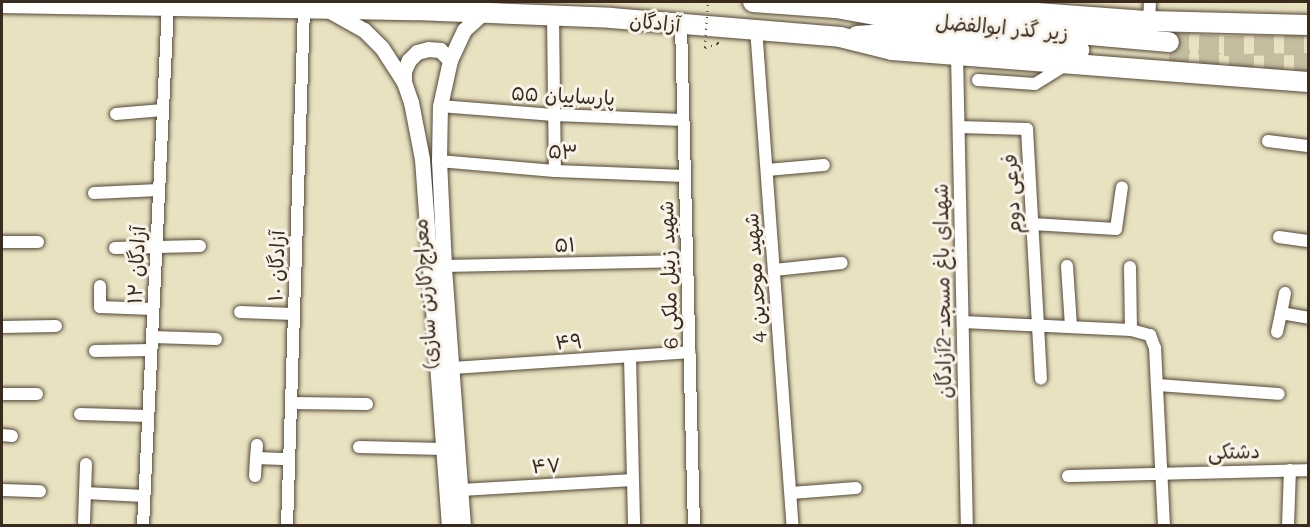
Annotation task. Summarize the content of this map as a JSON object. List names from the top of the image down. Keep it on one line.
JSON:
{"streets":{"main road":["آزادگان","زیر گذر ابوالفضل"],"street":["پارساییان ۵۵","۵۳","فرعی دوم","۵۱","۱۲ آزادگان","۱۰ آزادگان","6 شهید زینل ملکی","4 شهید موحدین","شهدای‌ باغ مسجد-2آزادگان","معراج(کارتن سازی)","۴۹","دشتکی","۴۷"]},"crossings":[["آزادگان","زیر گذر ابوالفضل"],["آزادگان","۱۲ آزادگان"],["آزادگان","۱۰ آزادگان"],["آزادگان","6 شهید زینل ملکی"],["آزادگان","4 شهید موحدین"],["آزادگان","معراج(کارتن سازی)"],["پارساییان ۵۵","6 شهید زینل ملکی"],["پارساییان ۵۵","معراج(کارتن سازی)"],["۵۳","6 شهید زینل ملکی"],["۵۳","معراج(کارتن سازی)"],["فرعی دوم","شهدای‌ باغ مسجد-2آزادگان"],["۵۱","6 شهید زینل ملکی"],["۵۱","معراج(کارتن سازی)"],["6 شهید زینل ملکی","۴۹"],["معراج(کارتن سازی)","۴۹"],["معراج(کارتن سازی)","۴۷"]]}
